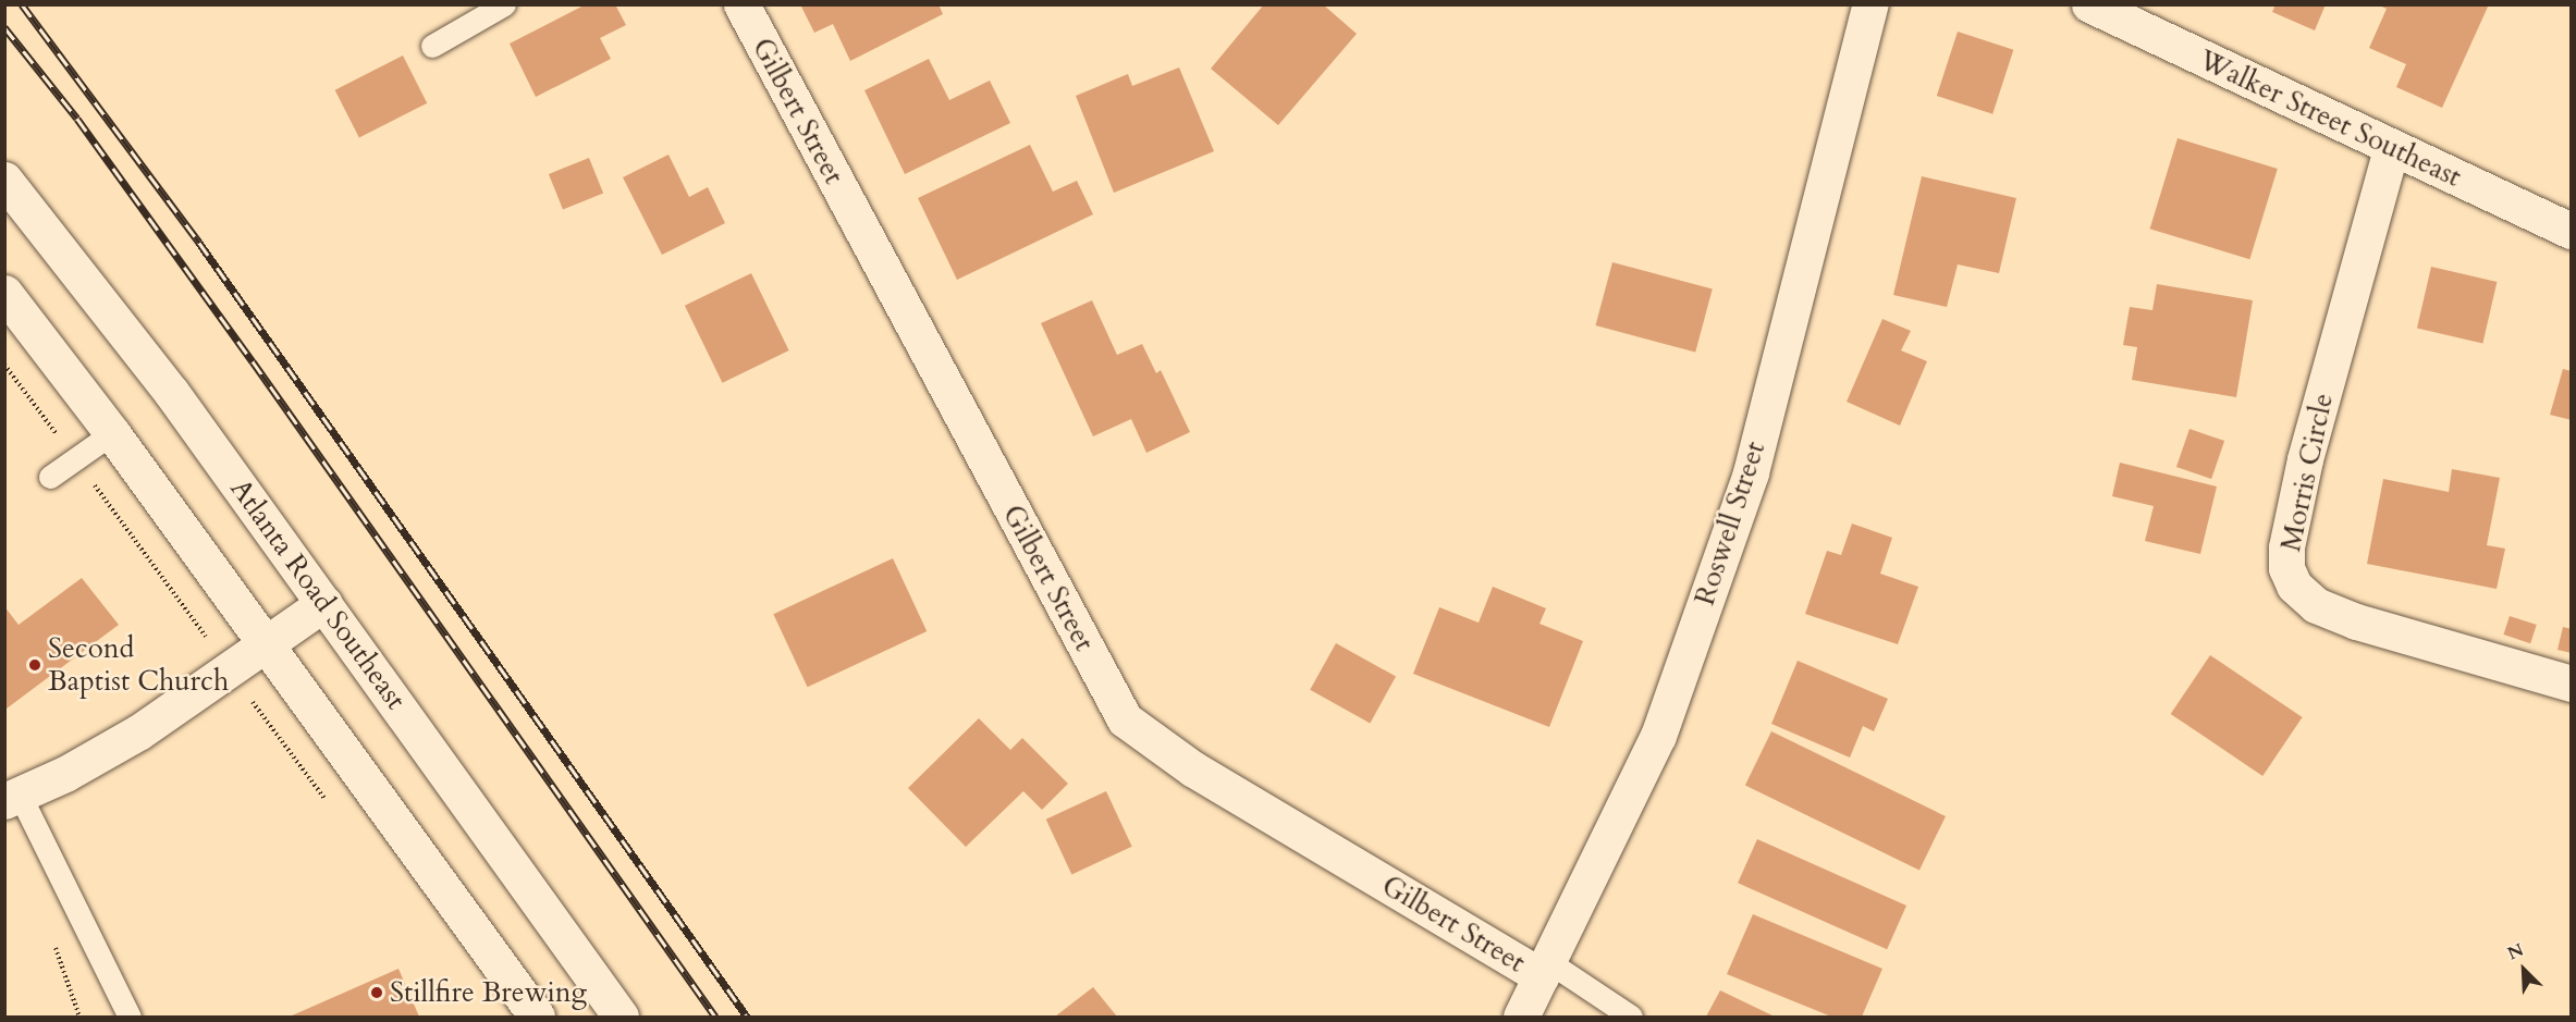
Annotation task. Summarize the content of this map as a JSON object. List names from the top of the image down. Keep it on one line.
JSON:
{"streets":{"street":["Gilbert Street","Walker Street Southeast","Morris Circle","Roswell Street","Atlanta Road Southeast"]},"crossings":[["Gilbert Street","Roswell Street"],["Walker Street Southeast","Morris Circle"]],"places":["Second Baptist Church","Stillfire Brewing"],"north":"top left"}
